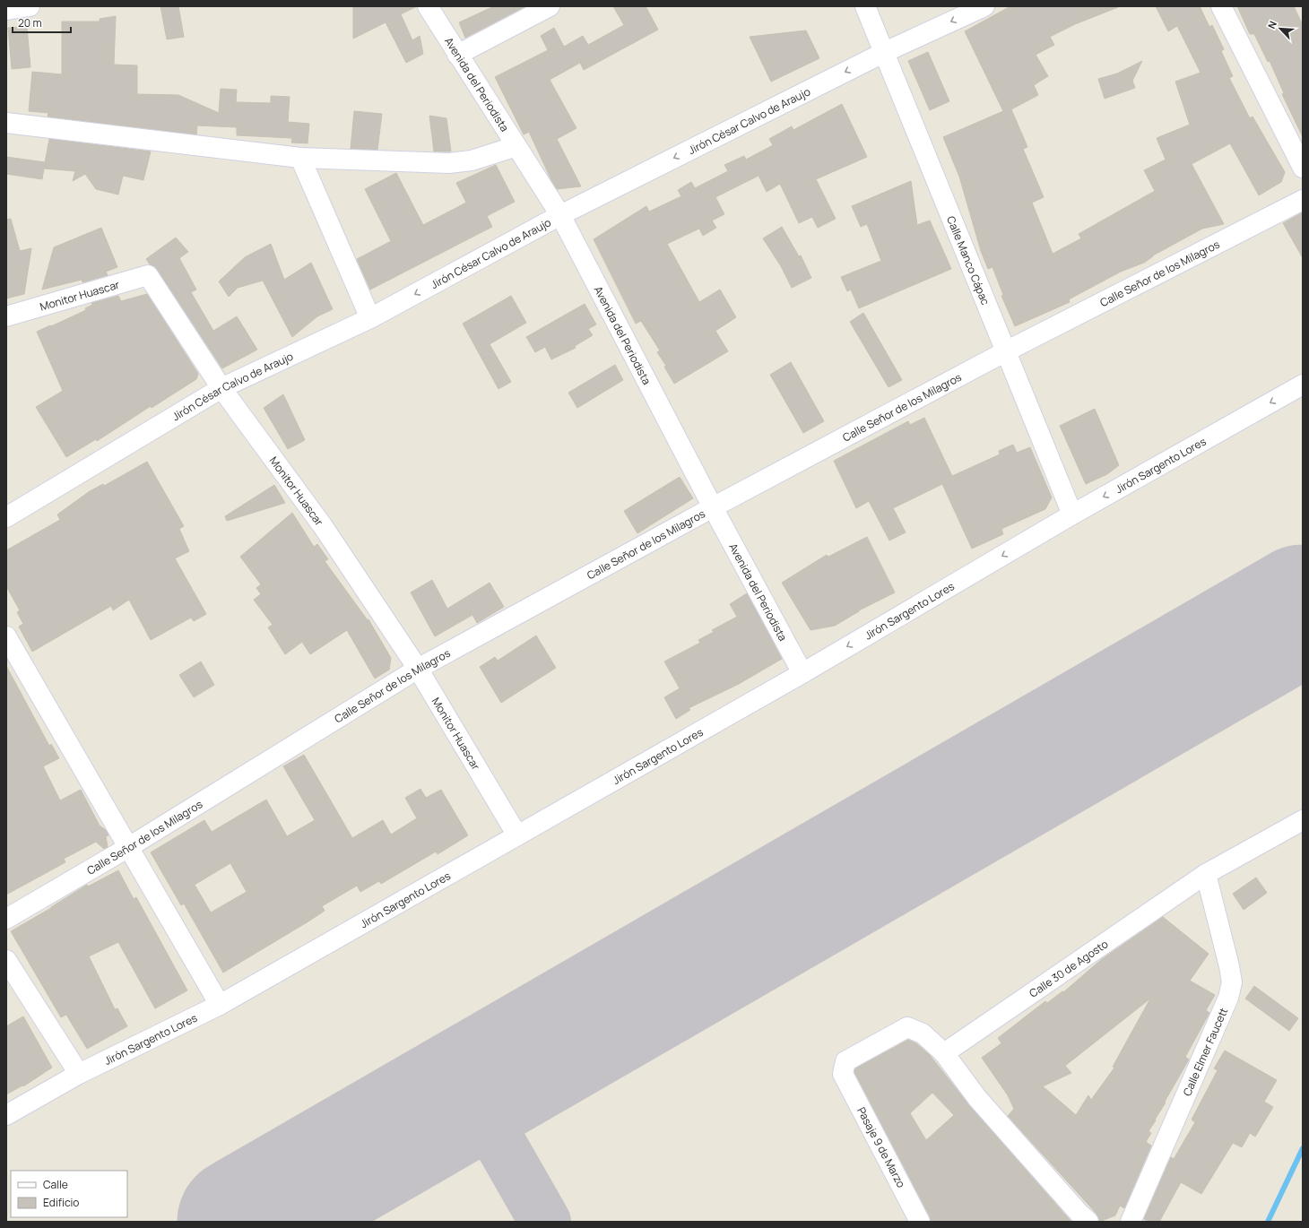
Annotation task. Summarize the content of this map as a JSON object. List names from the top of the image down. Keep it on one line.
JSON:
{"streets":{"street":["Avenida del Periodista","Jirón César Calvo de Araujo","Calle Manco Cápac","Calle Señor de los Milagros","Monitor Huascar","Jirón Sargento Lores","Calle 30 de Agosto","Calle Elmer Faucett","Pasaje 9 de Marzo"]},"crossings":[["Avenida del Periodista","Jirón César Calvo de Araujo"],["Avenida del Periodista","Calle Señor de los Milagros"],["Avenida del Periodista","Jirón Sargento Lores"],["Jirón César Calvo de Araujo","Calle Manco Cápac"],["Jirón César Calvo de Araujo","Monitor Huascar"],["Calle Manco Cápac","Calle Señor de los Milagros"],["Calle Manco Cápac","Jirón Sargento Lores"],["Calle Señor de los Milagros","Monitor Huascar"],["Monitor Huascar","Jirón Sargento Lores"],["Calle 30 de Agosto","Calle Elmer Faucett"],["Calle 30 de Agosto","Pasaje 9 de Marzo"]],"one_way":["Jirón Sargento Lores"],"legend":["Calle","Edificio"],"scale_bar":"20 m","north":"top left"}
